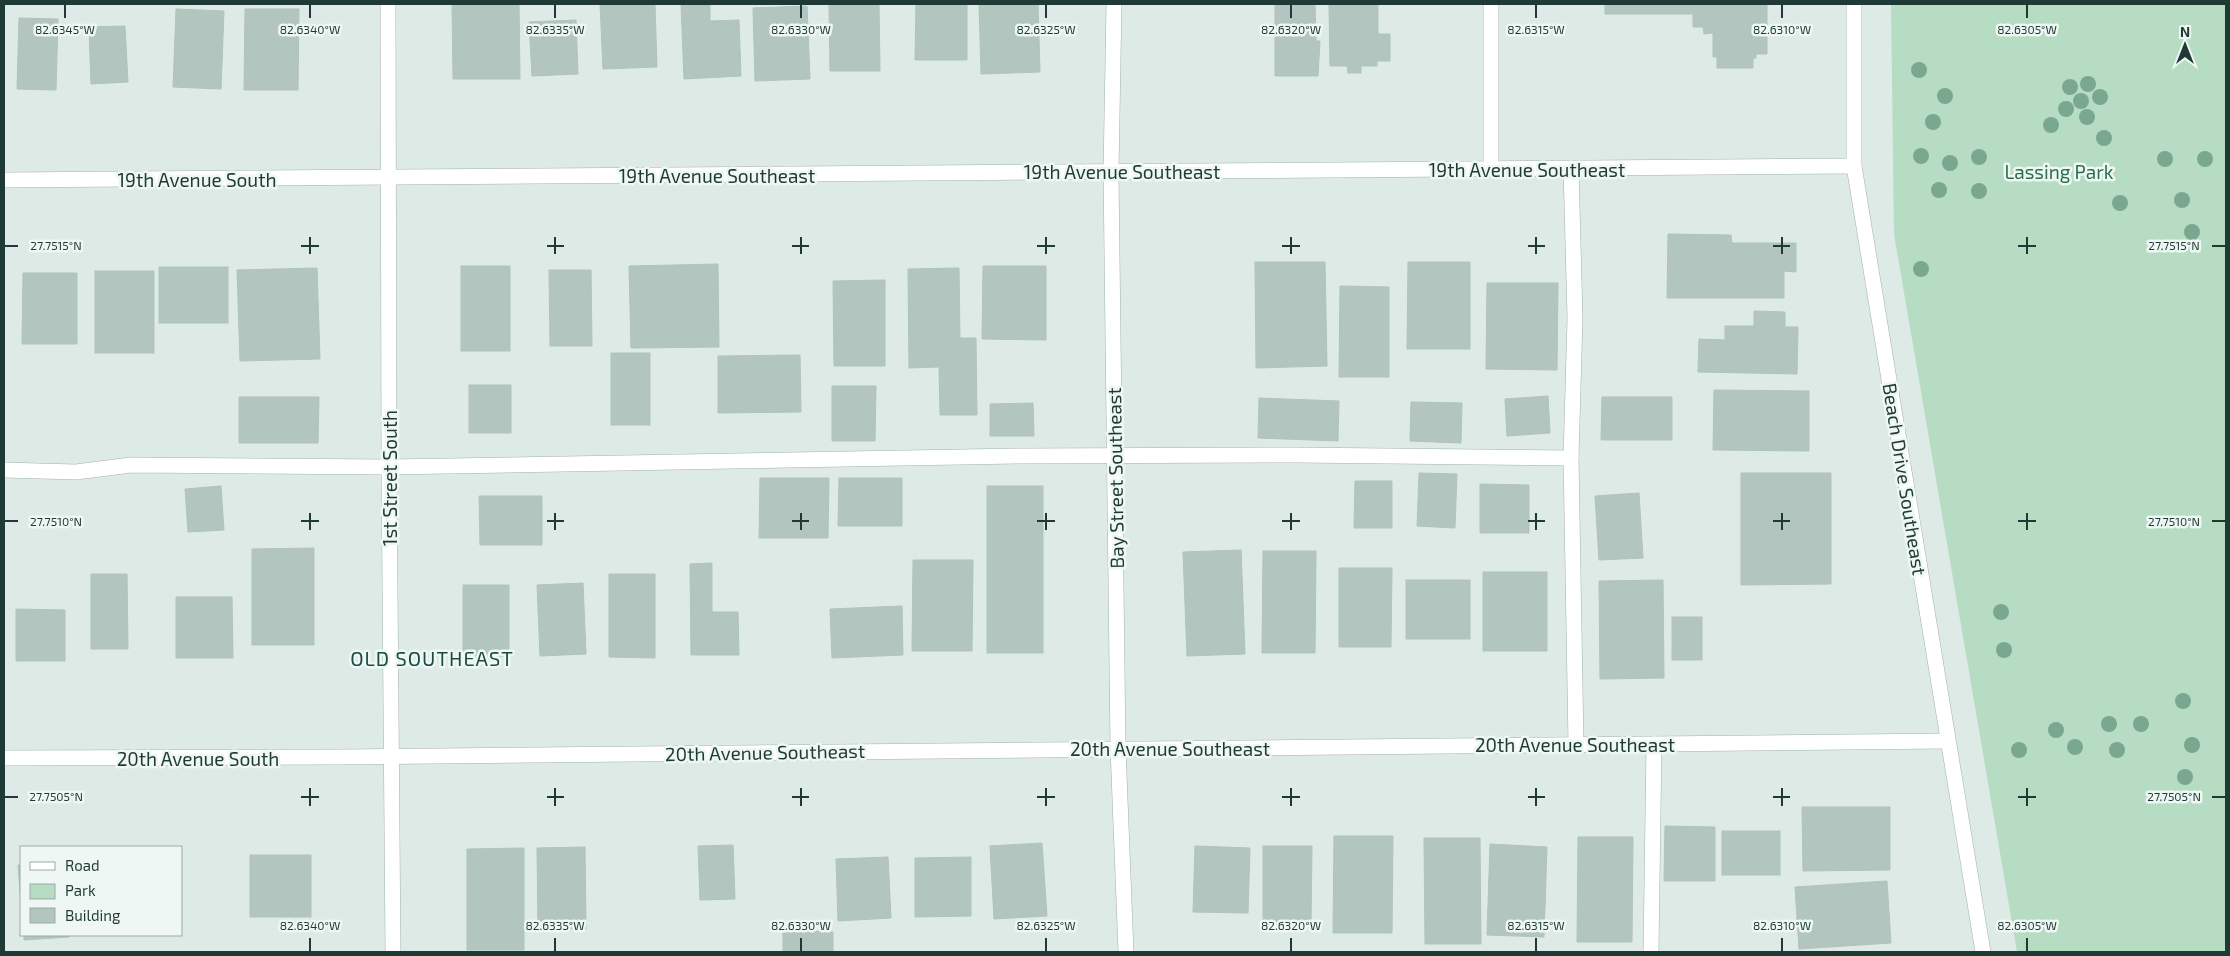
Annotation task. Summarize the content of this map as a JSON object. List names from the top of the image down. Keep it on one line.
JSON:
{"streets":{"street":["19th Avenue Southeast","19th Avenue South","1st Street South","Bay Street Southeast","Beach Drive Southeast","20th Avenue Southeast","20th Avenue South"]},"crossings":[["19th Avenue Southeast","19th Avenue South"],["19th Avenue Southeast","1st Street South"],["19th Avenue Southeast","Bay Street Southeast"],["19th Avenue Southeast","Beach Drive Southeast"],["19th Avenue South","1st Street South"],["1st Street South","20th Avenue Southeast"],["1st Street South","20th Avenue South"],["Bay Street Southeast","20th Avenue Southeast"],["Beach Drive Southeast","20th Avenue Southeast"],["20th Avenue Southeast","20th Avenue South"]],"districts":["OLD SOUTHEAST"],"parks":["Lassing Park"],"legend":["Road","Park","Building"],"north":"top","coordinates":["82.6345°W","82.6340°W","82.6335°W","82.6330°W","82.6325°W","82.6320°W","82.6315°W","82.6310°W","82.6305°W","27.7515°N","27.7510°N","27.7505°N"]}
